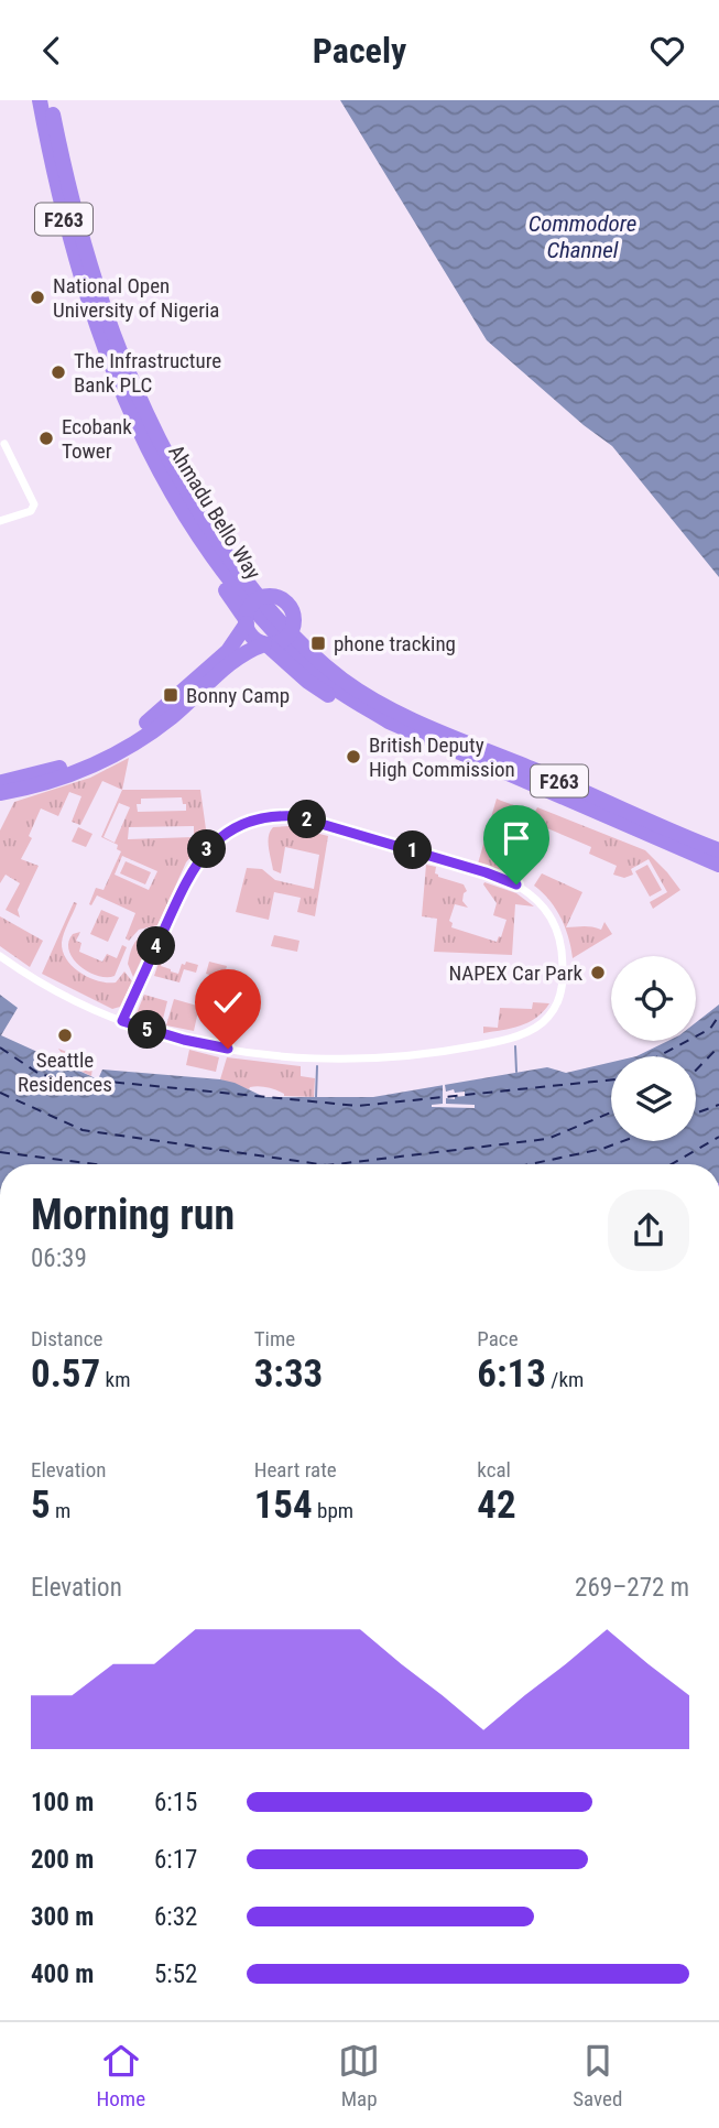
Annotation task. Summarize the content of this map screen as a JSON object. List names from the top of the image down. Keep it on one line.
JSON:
{"streets":{"highway":["F263","Ahmadu Bello Way"]},"water":["Commodore Channel"],"places":{"other":["National Open University of Nigeria","The Infrastructure Bank PLC","Ecobank Tower","British Deputy High Commission","NAPEX Car Park","Seattle Residences"],"transit":["phone tracking","Bonny Camp"]},"page":{"header":"Pacely","pins":["2","3","1","4","5"],"heading":["Morning run","06:39"],"stats":[["Distance","0.57 km"],["Time","3:33"],["Pace","6:13 /km"],["Elevation","5 m"],["Heart rate","154 bpm"],["kcal","42"]],"chart":["Elevation","269–272 m"],"list":[{"name":"100 m","note":"6:15"},{"name":"200 m","note":"6:17"},{"name":"300 m","note":"6:32"},{"name":"400 m","note":"5:52"}],"tabs":["Home","Map","Saved"]}}
